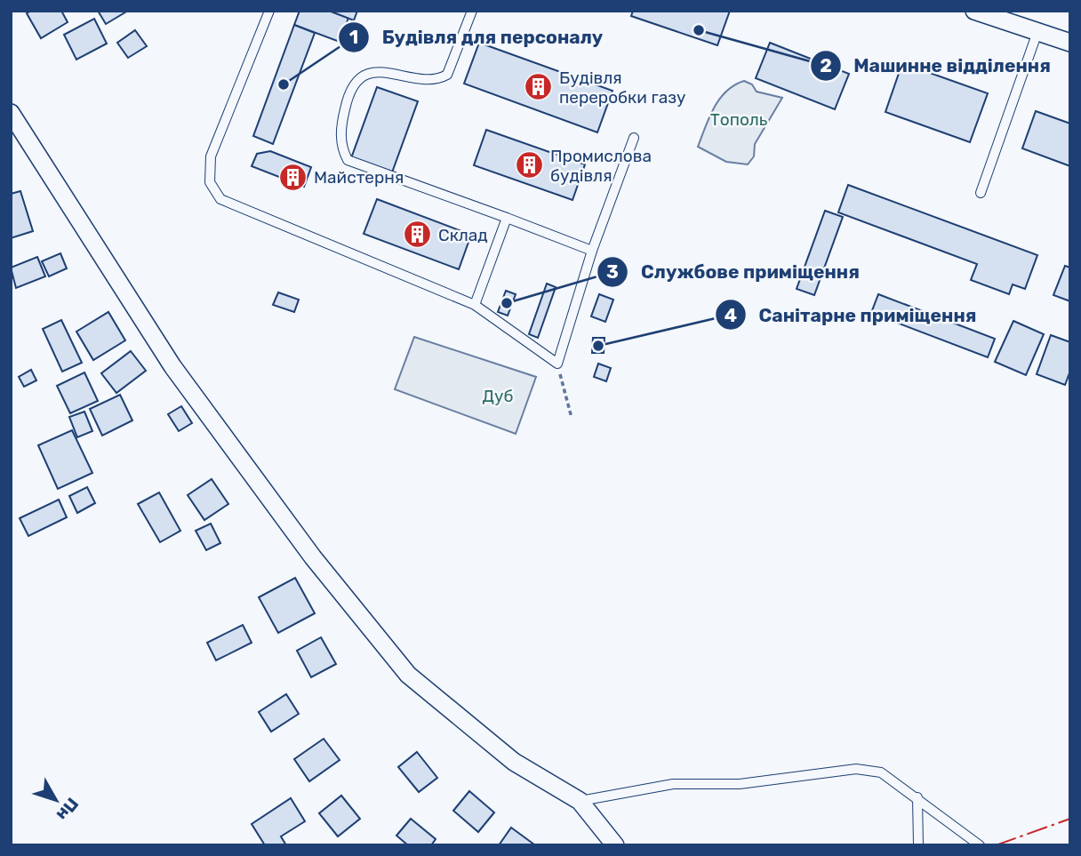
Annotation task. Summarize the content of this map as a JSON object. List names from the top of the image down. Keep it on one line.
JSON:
{"parks":["Тополь","Дуб"],"places":{"other":["Машинне відділення","Будівля для персоналу","Службове приміщення","Санітарне приміщення"],"building":["Будівля переробки газу","Промислова будівля","Майстерня","Склад"]},"north":"bottom right"}
